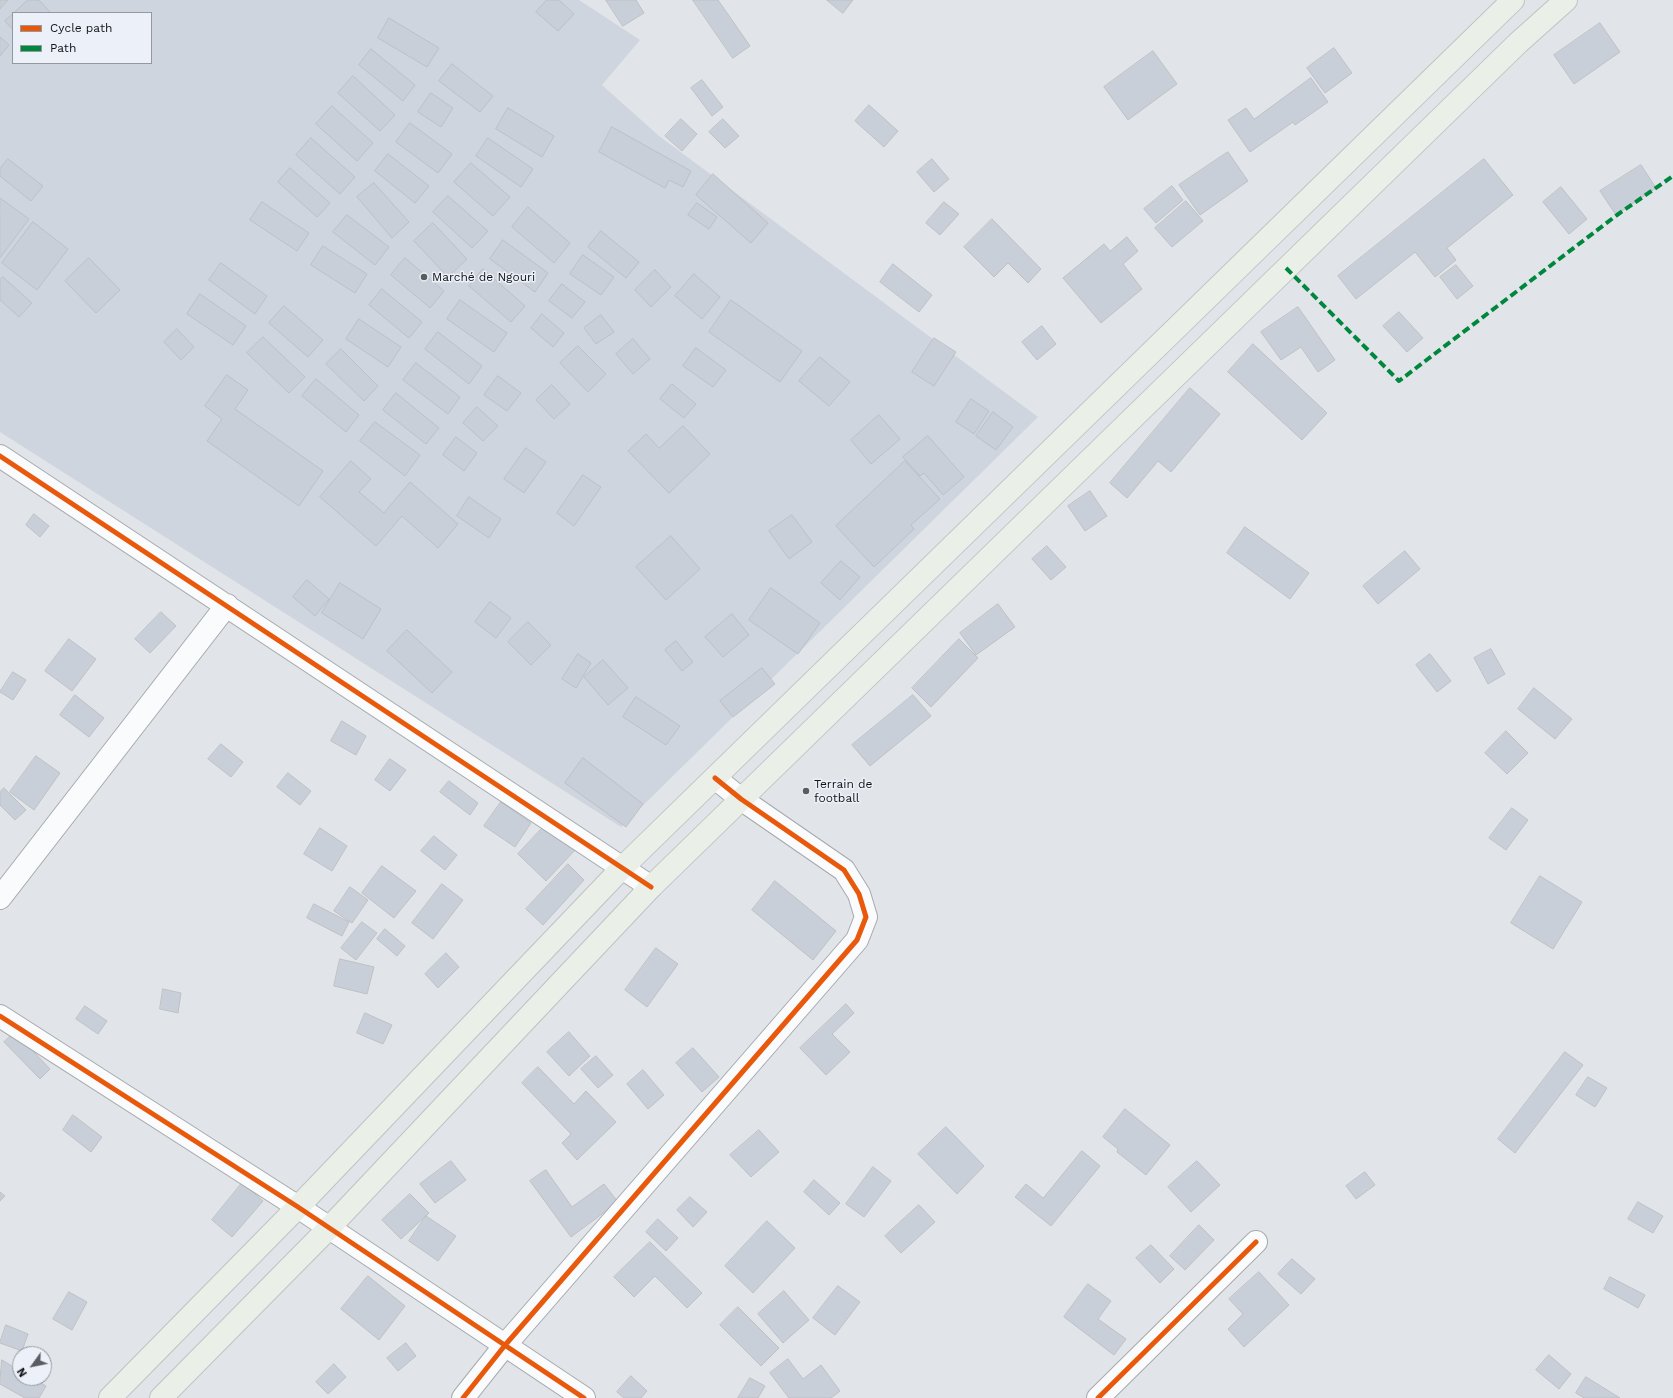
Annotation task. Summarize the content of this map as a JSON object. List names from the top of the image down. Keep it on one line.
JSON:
{"places":["Marché de Ngouri","Terrain de football"],"legend":["Cycle path","Path"],"north":"bottom left"}
